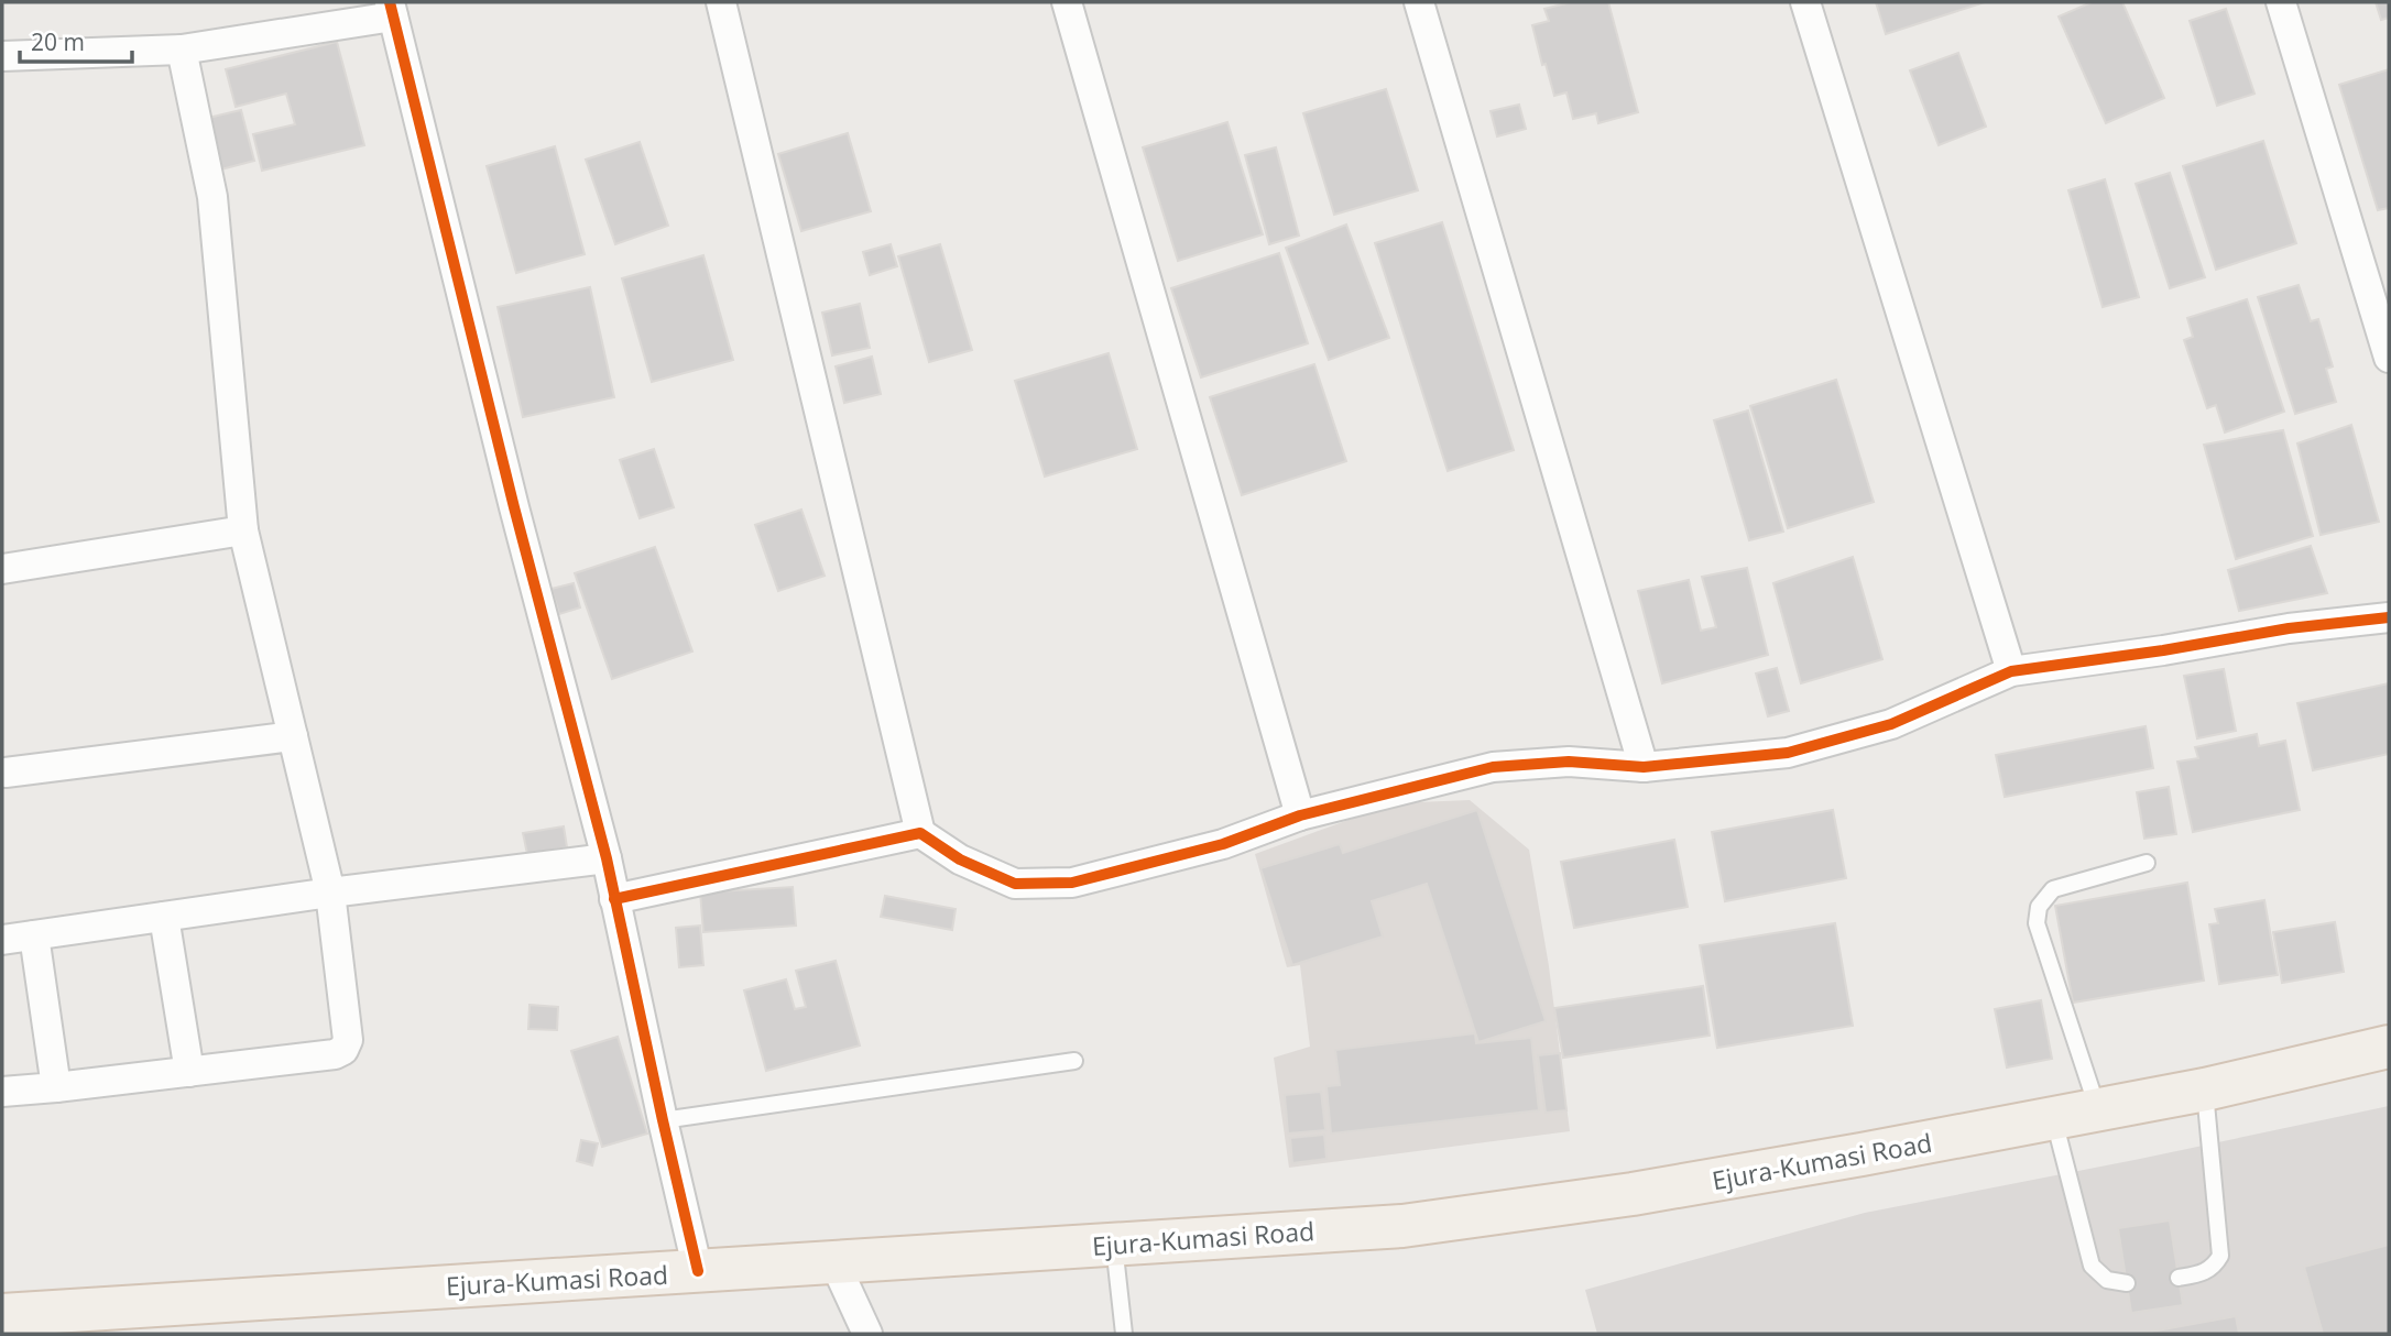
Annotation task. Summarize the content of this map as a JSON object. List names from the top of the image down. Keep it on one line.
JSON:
{"streets":{"main road":["Ejura-Kumasi Road"]},"scale_bar":"20 m"}
